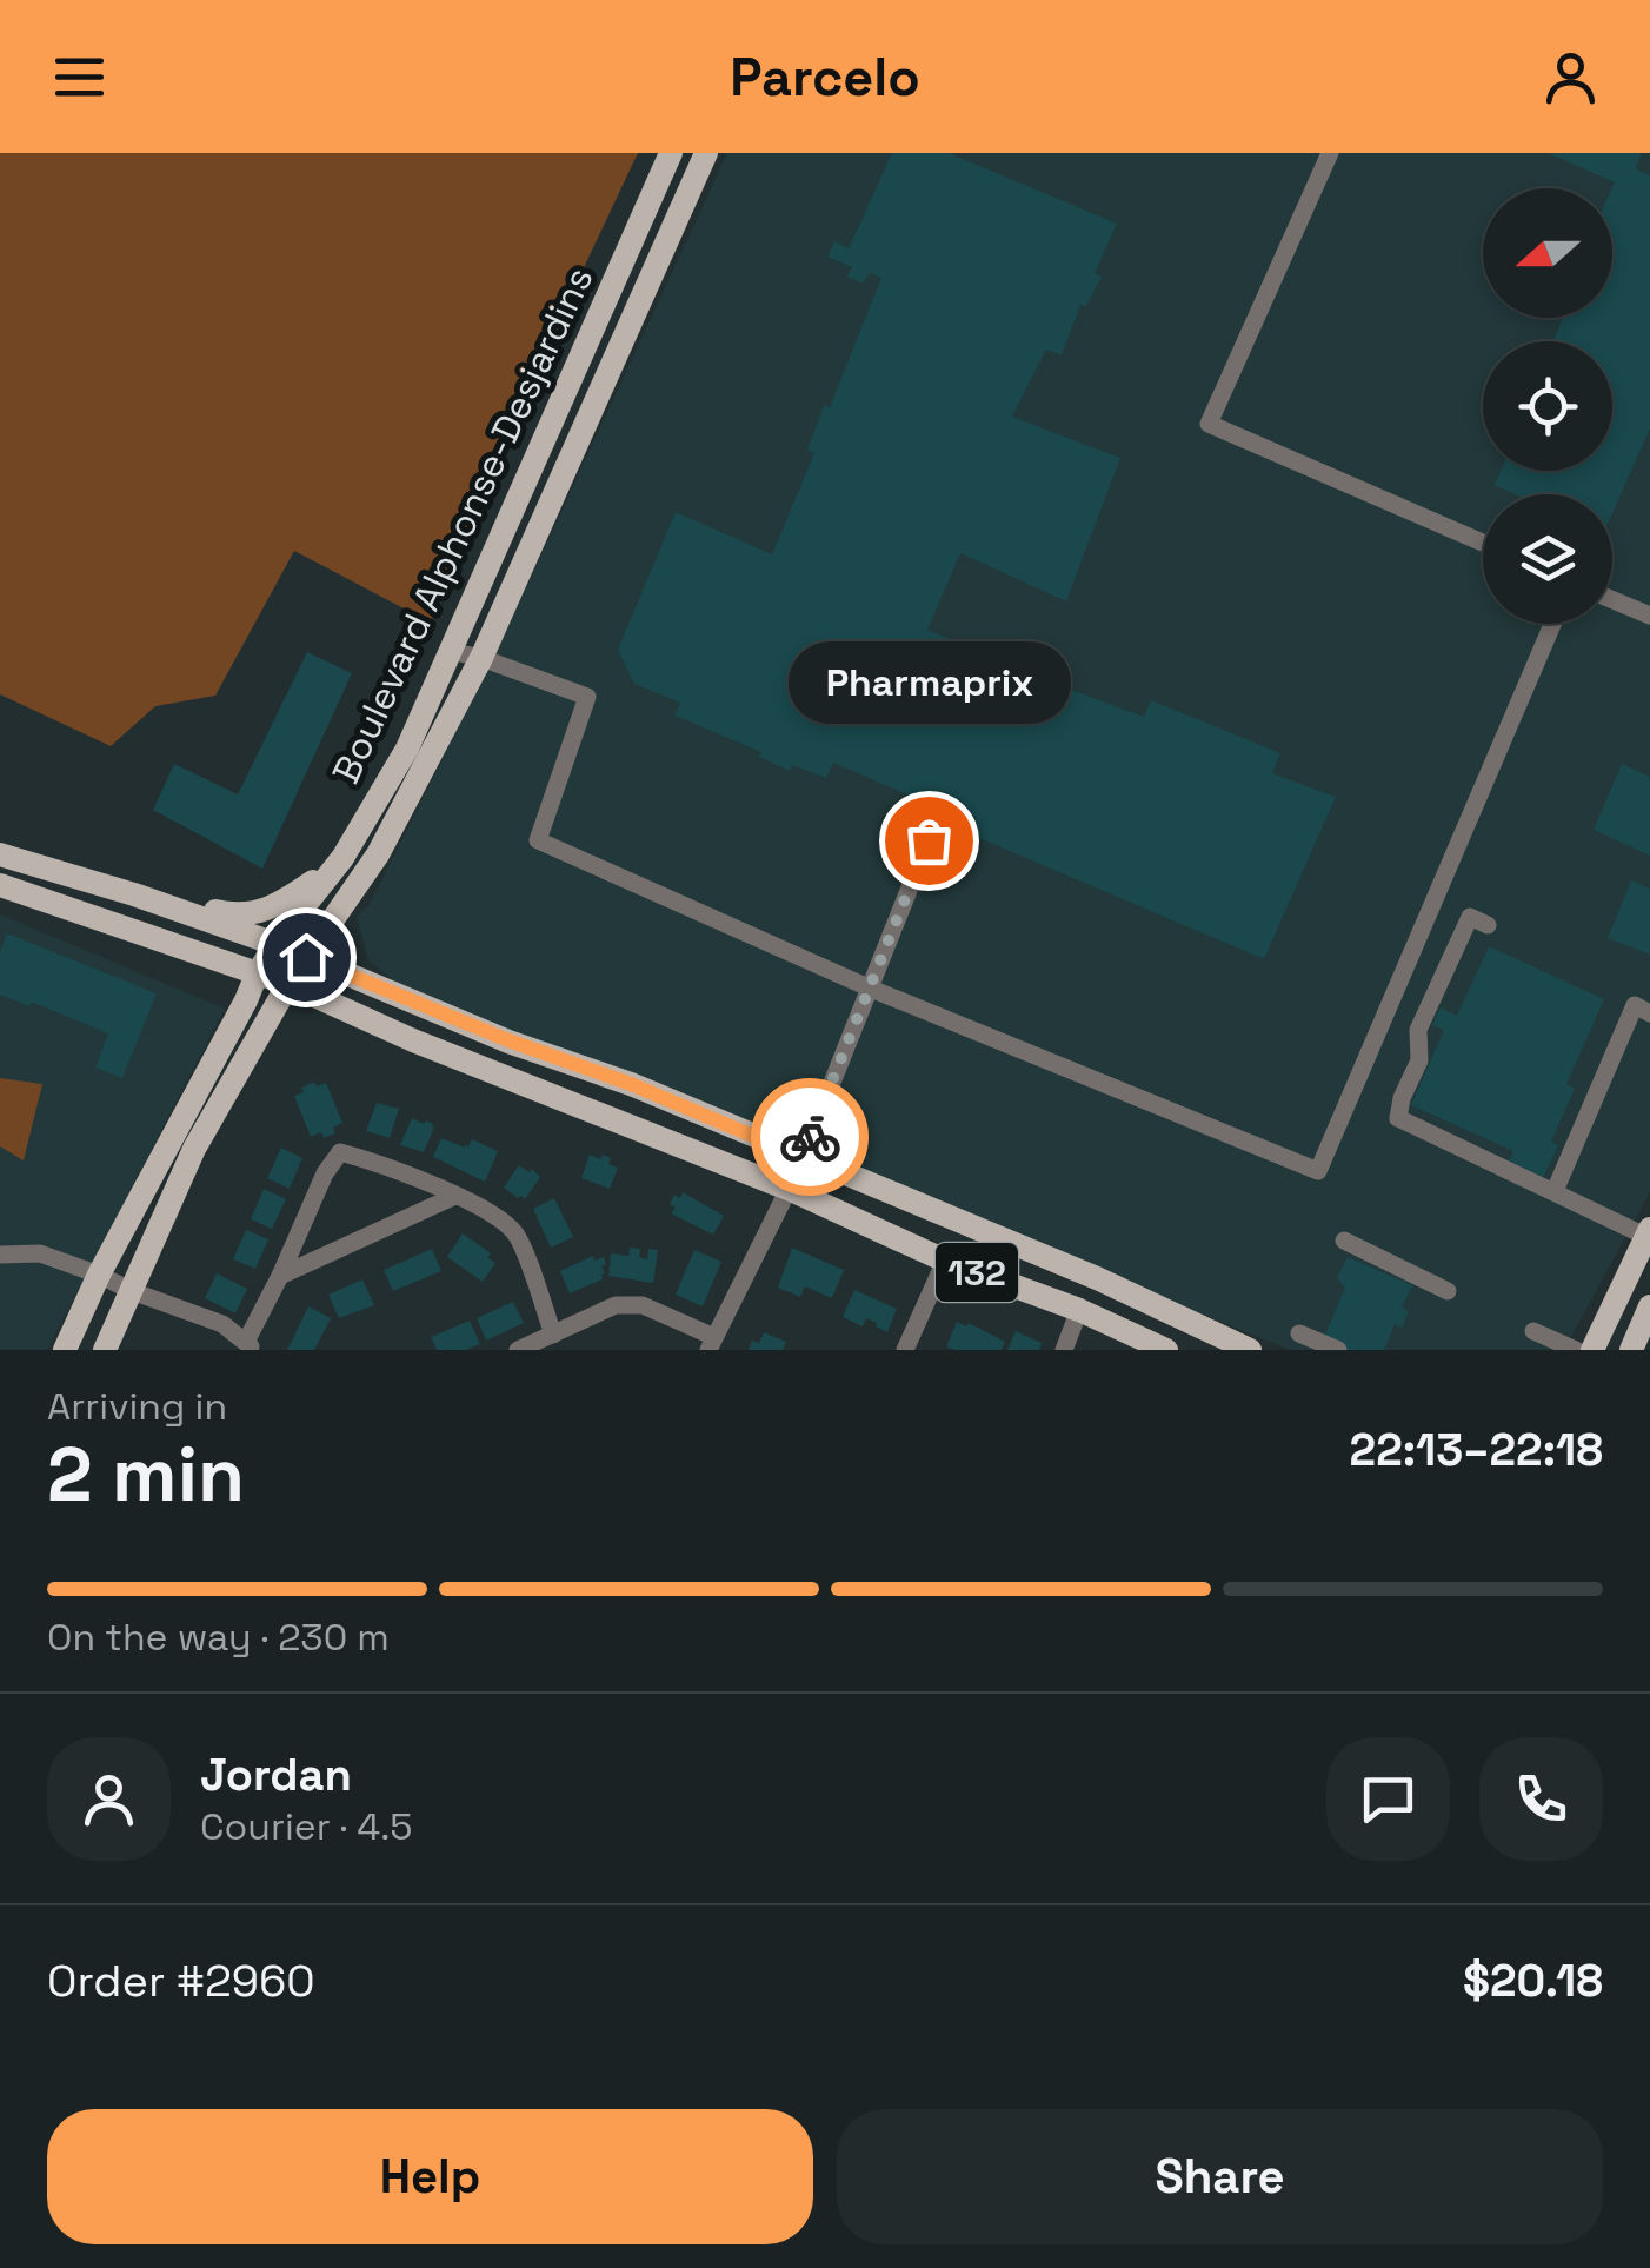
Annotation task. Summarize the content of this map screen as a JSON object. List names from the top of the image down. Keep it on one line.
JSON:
{"streets":{"main road":["Boulevard Alphonse-Desjardins","132"]},"crossings":[["Boulevard Alphonse-Desjardins","132"]],"places":["Pharmaprix"],"north":"left","page":{"header":"Parcelo","bubble":"Pharmaprix","heading":["2 min","Arriving in","22:13–22:18"],"panel":["Jordan","Courier · 4.5","Order #2960","$20.18"],"bar":"On the way · 230 m","buttons":["Help","Share"]}}
